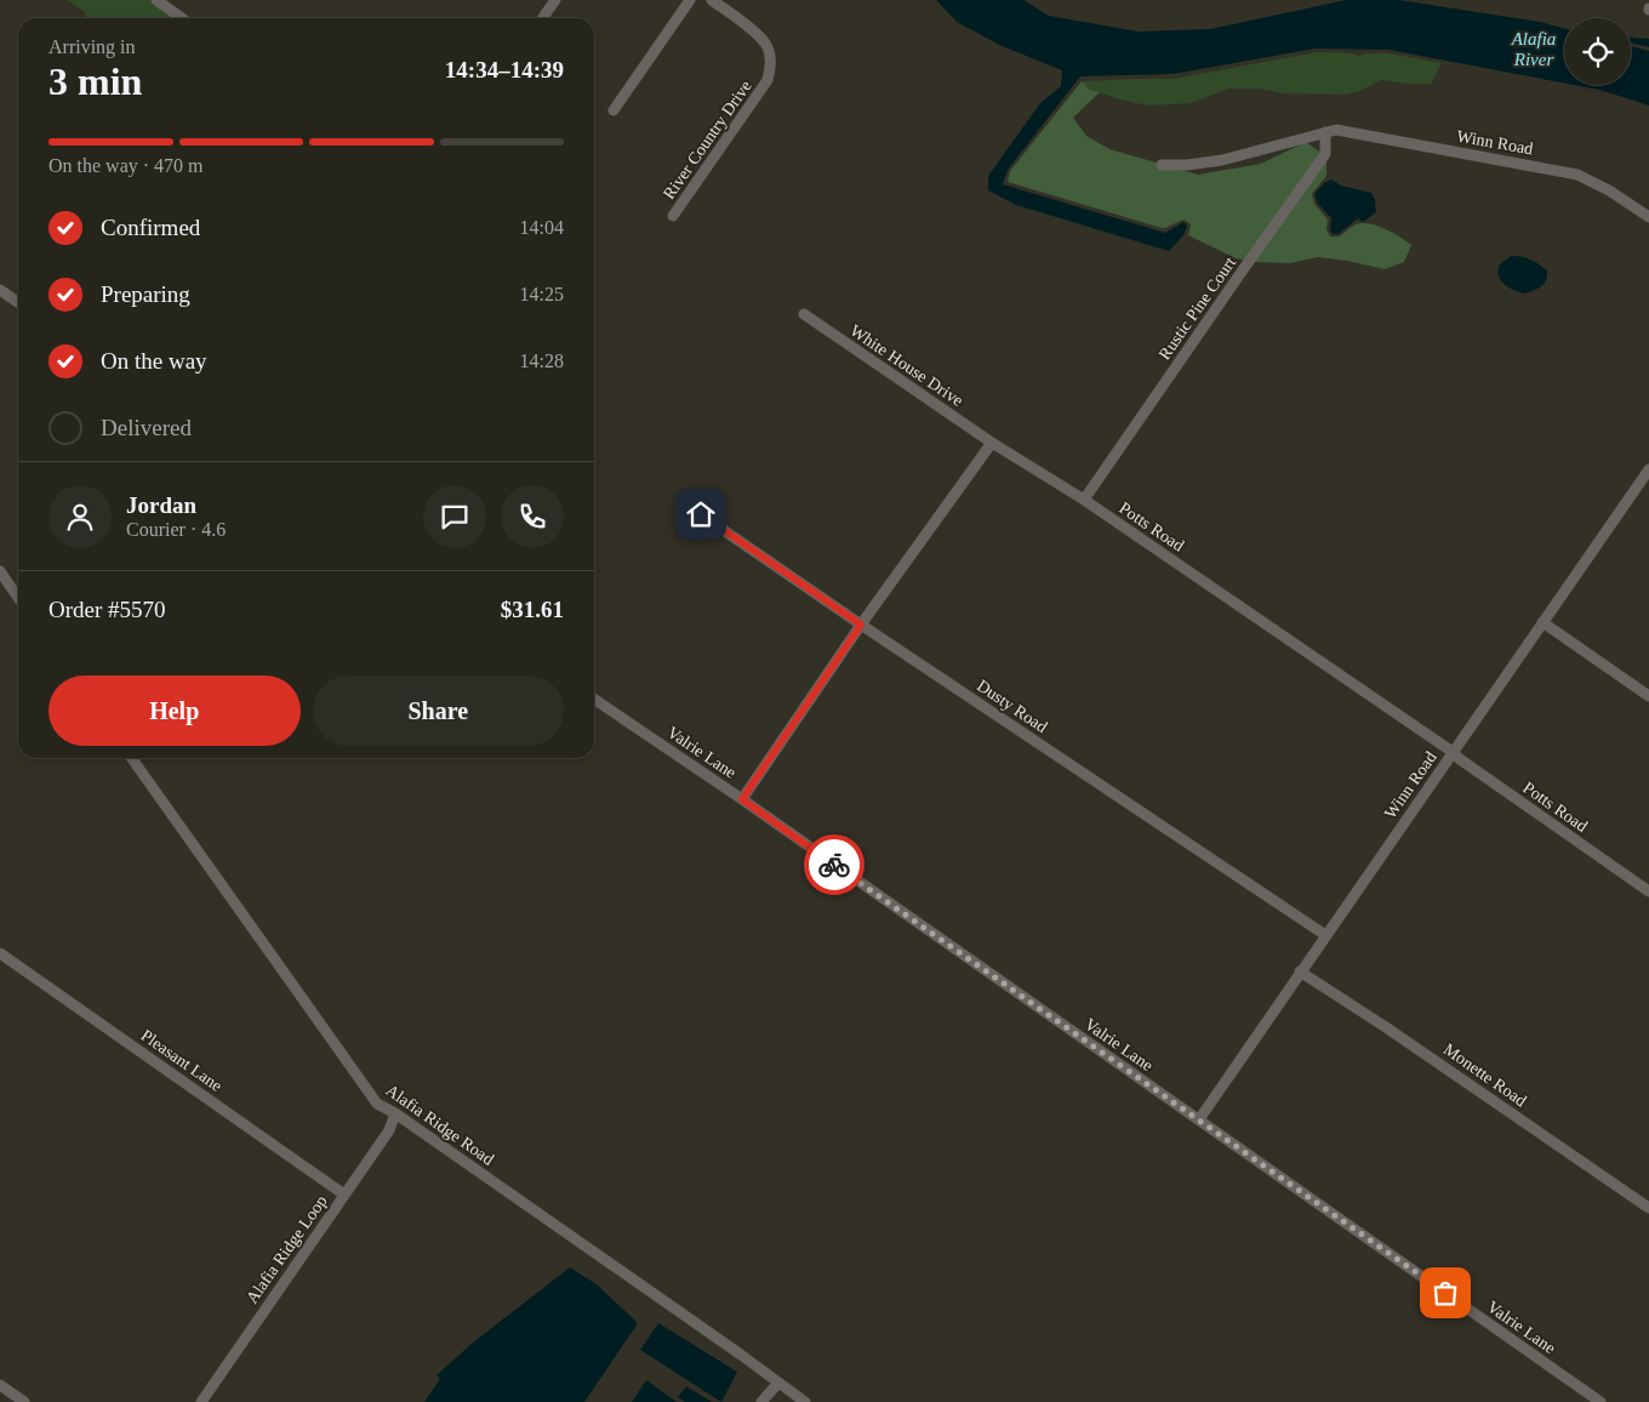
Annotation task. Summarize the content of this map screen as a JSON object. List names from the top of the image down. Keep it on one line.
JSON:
{"streets":{"street":["River Country Drive","Winn Road","Rustic Pine Court","White House Drive","Potts Road","Dusty Road","Valrie Lane","Pleasant Lane","Monette Road","Alafia Ridge Road","Alafia Ridge Loop"]},"crossings":[["Winn Road","Rustic Pine Court"],["Winn Road","Potts Road"],["Winn Road","Dusty Road"],["Winn Road","Valrie Lane"],["Winn Road","Monette Road"],["Rustic Pine Court","Potts Road"],["White House Drive","Potts Road"],["Pleasant Lane","Alafia Ridge Loop"],["Alafia Ridge Road","Alafia Ridge Loop"]],"water":["Alafia River"],"page":{"heading":["3 min","Arriving in","14:34–14:39"],"panel":["Jordan","Courier · 4.6","Order #5570","$31.61"],"bar":"On the way · 470 m","list":[["Confirmed","14:04"],["Preparing","14:25"],["On the way","14:28"],"Delivered"],"buttons":["Help","Share"]}}
